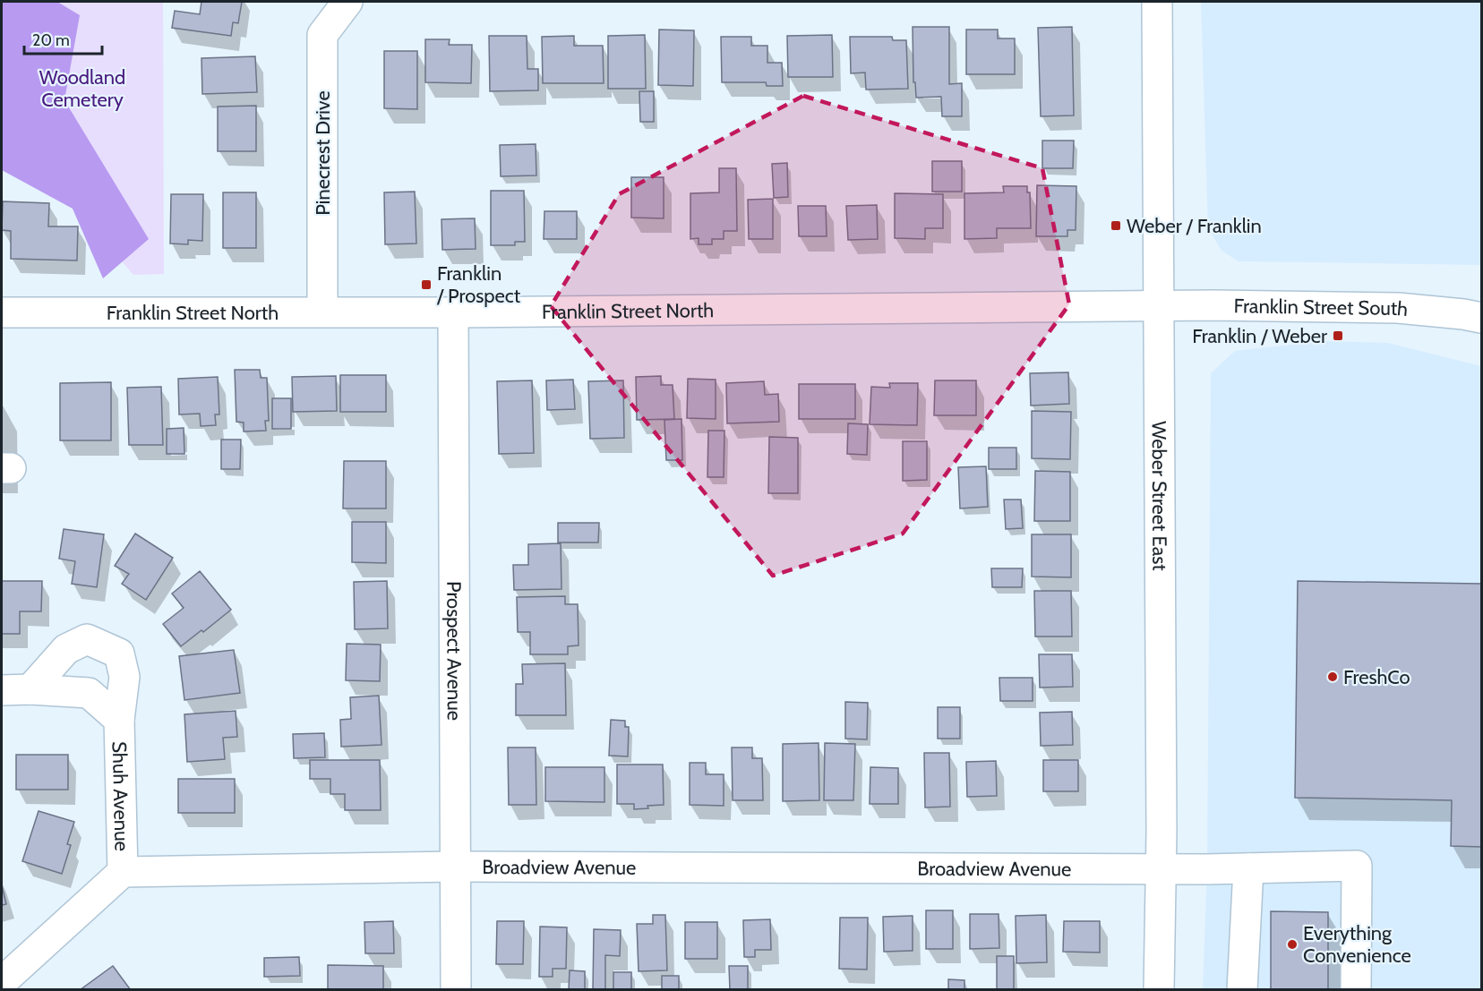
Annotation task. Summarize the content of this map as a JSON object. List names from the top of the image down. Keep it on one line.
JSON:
{"streets":{"street":["Pinecrest Drive","Franklin Street South","Franklin Street North","Weber Street East","Prospect Avenue","Shuh Avenue","Broadview Avenue"]},"crossings":[["Pinecrest Drive","Franklin Street North"],["Franklin Street South","Franklin Street North"],["Franklin Street South","Weber Street East"],["Franklin Street North","Weber Street East"],["Franklin Street North","Prospect Avenue"],["Weber Street East","Broadview Avenue"],["Prospect Avenue","Broadview Avenue"],["Shuh Avenue","Broadview Avenue"]],"parks":["Woodland Cemetery"],"places":{"transit":["Weber / Franklin","Franklin / Prospect","Franklin / Weber"],"other":["FreshCo","Everything Convenience"]},"scale_bar":"20 m"}
